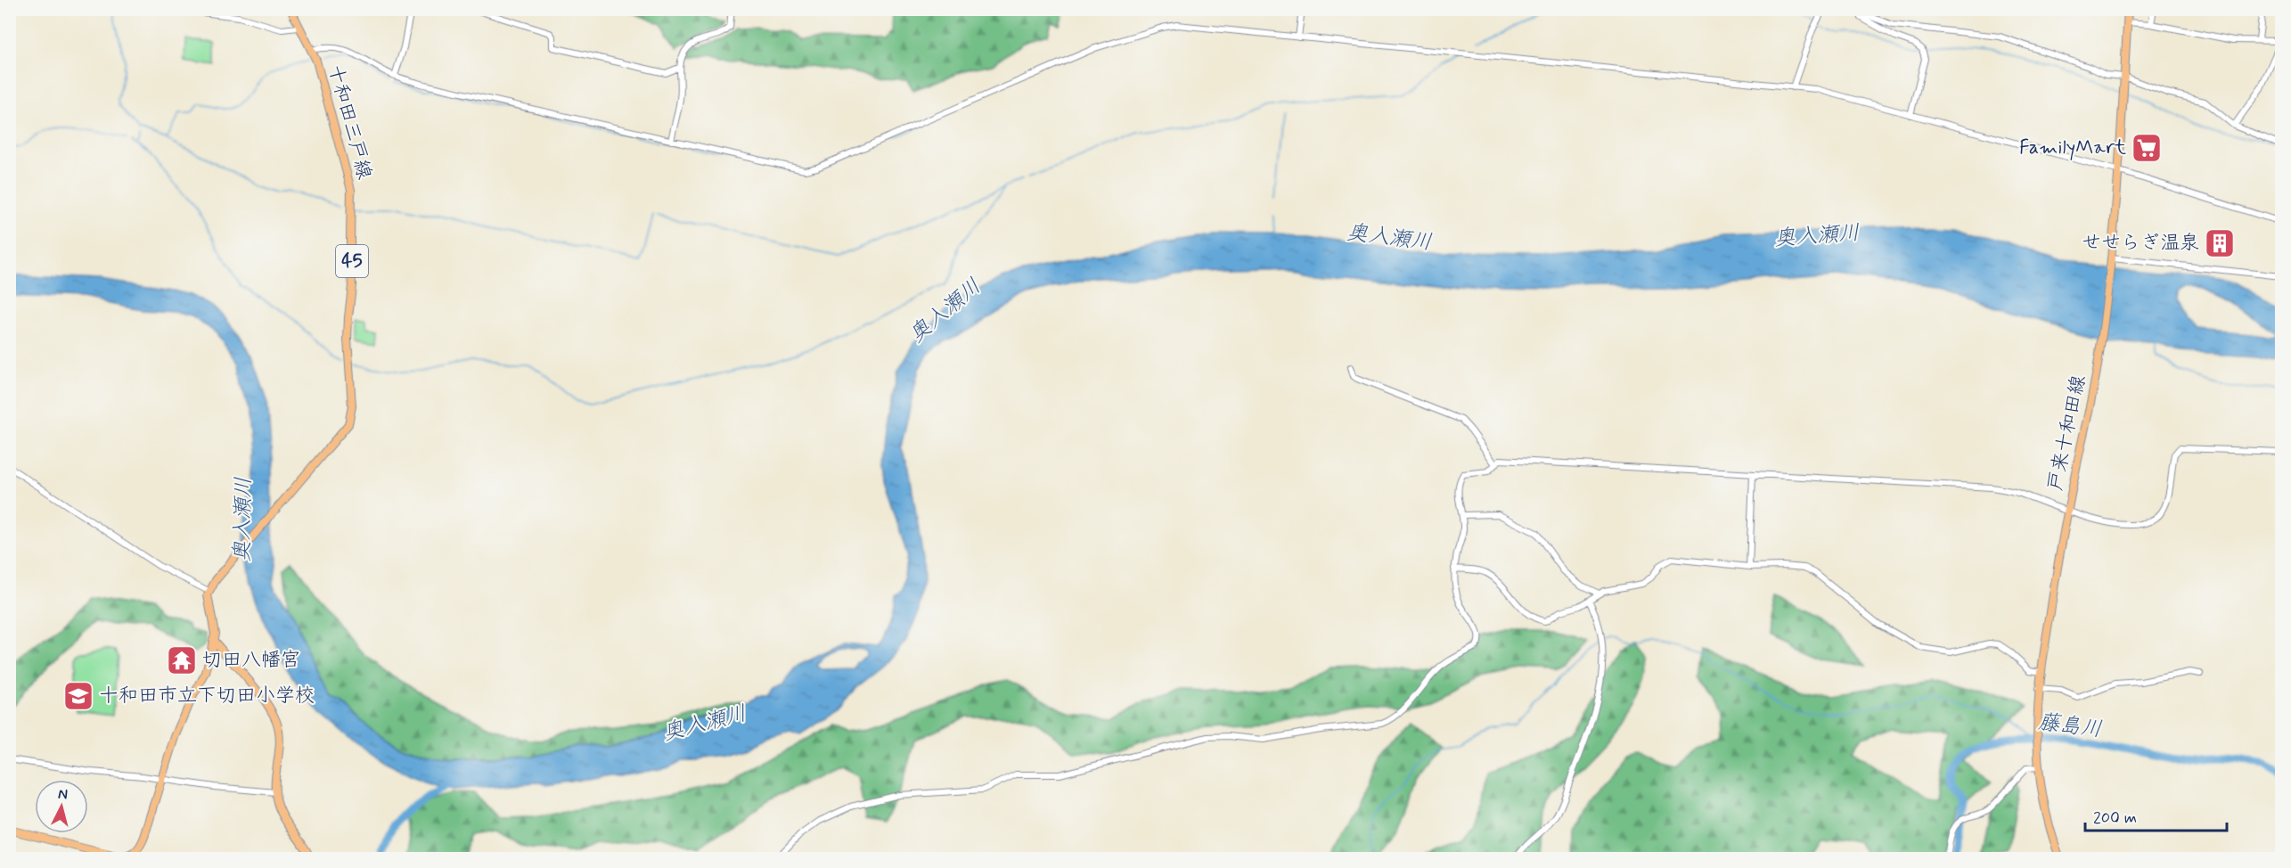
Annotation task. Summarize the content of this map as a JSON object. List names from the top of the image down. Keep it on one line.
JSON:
{"streets":{"main road":["十和田三戸線","45","戸来十和田線"]},"water":["奥入瀬川","藤島川"],"places":{"supermarket":["FamilyMart"],"building":["せせらぎ温泉"],"temple":["切田八幡宮"],"school or university":["十和田市立下切田小学校"]},"scale_bar":"200 m","north":"top"}
